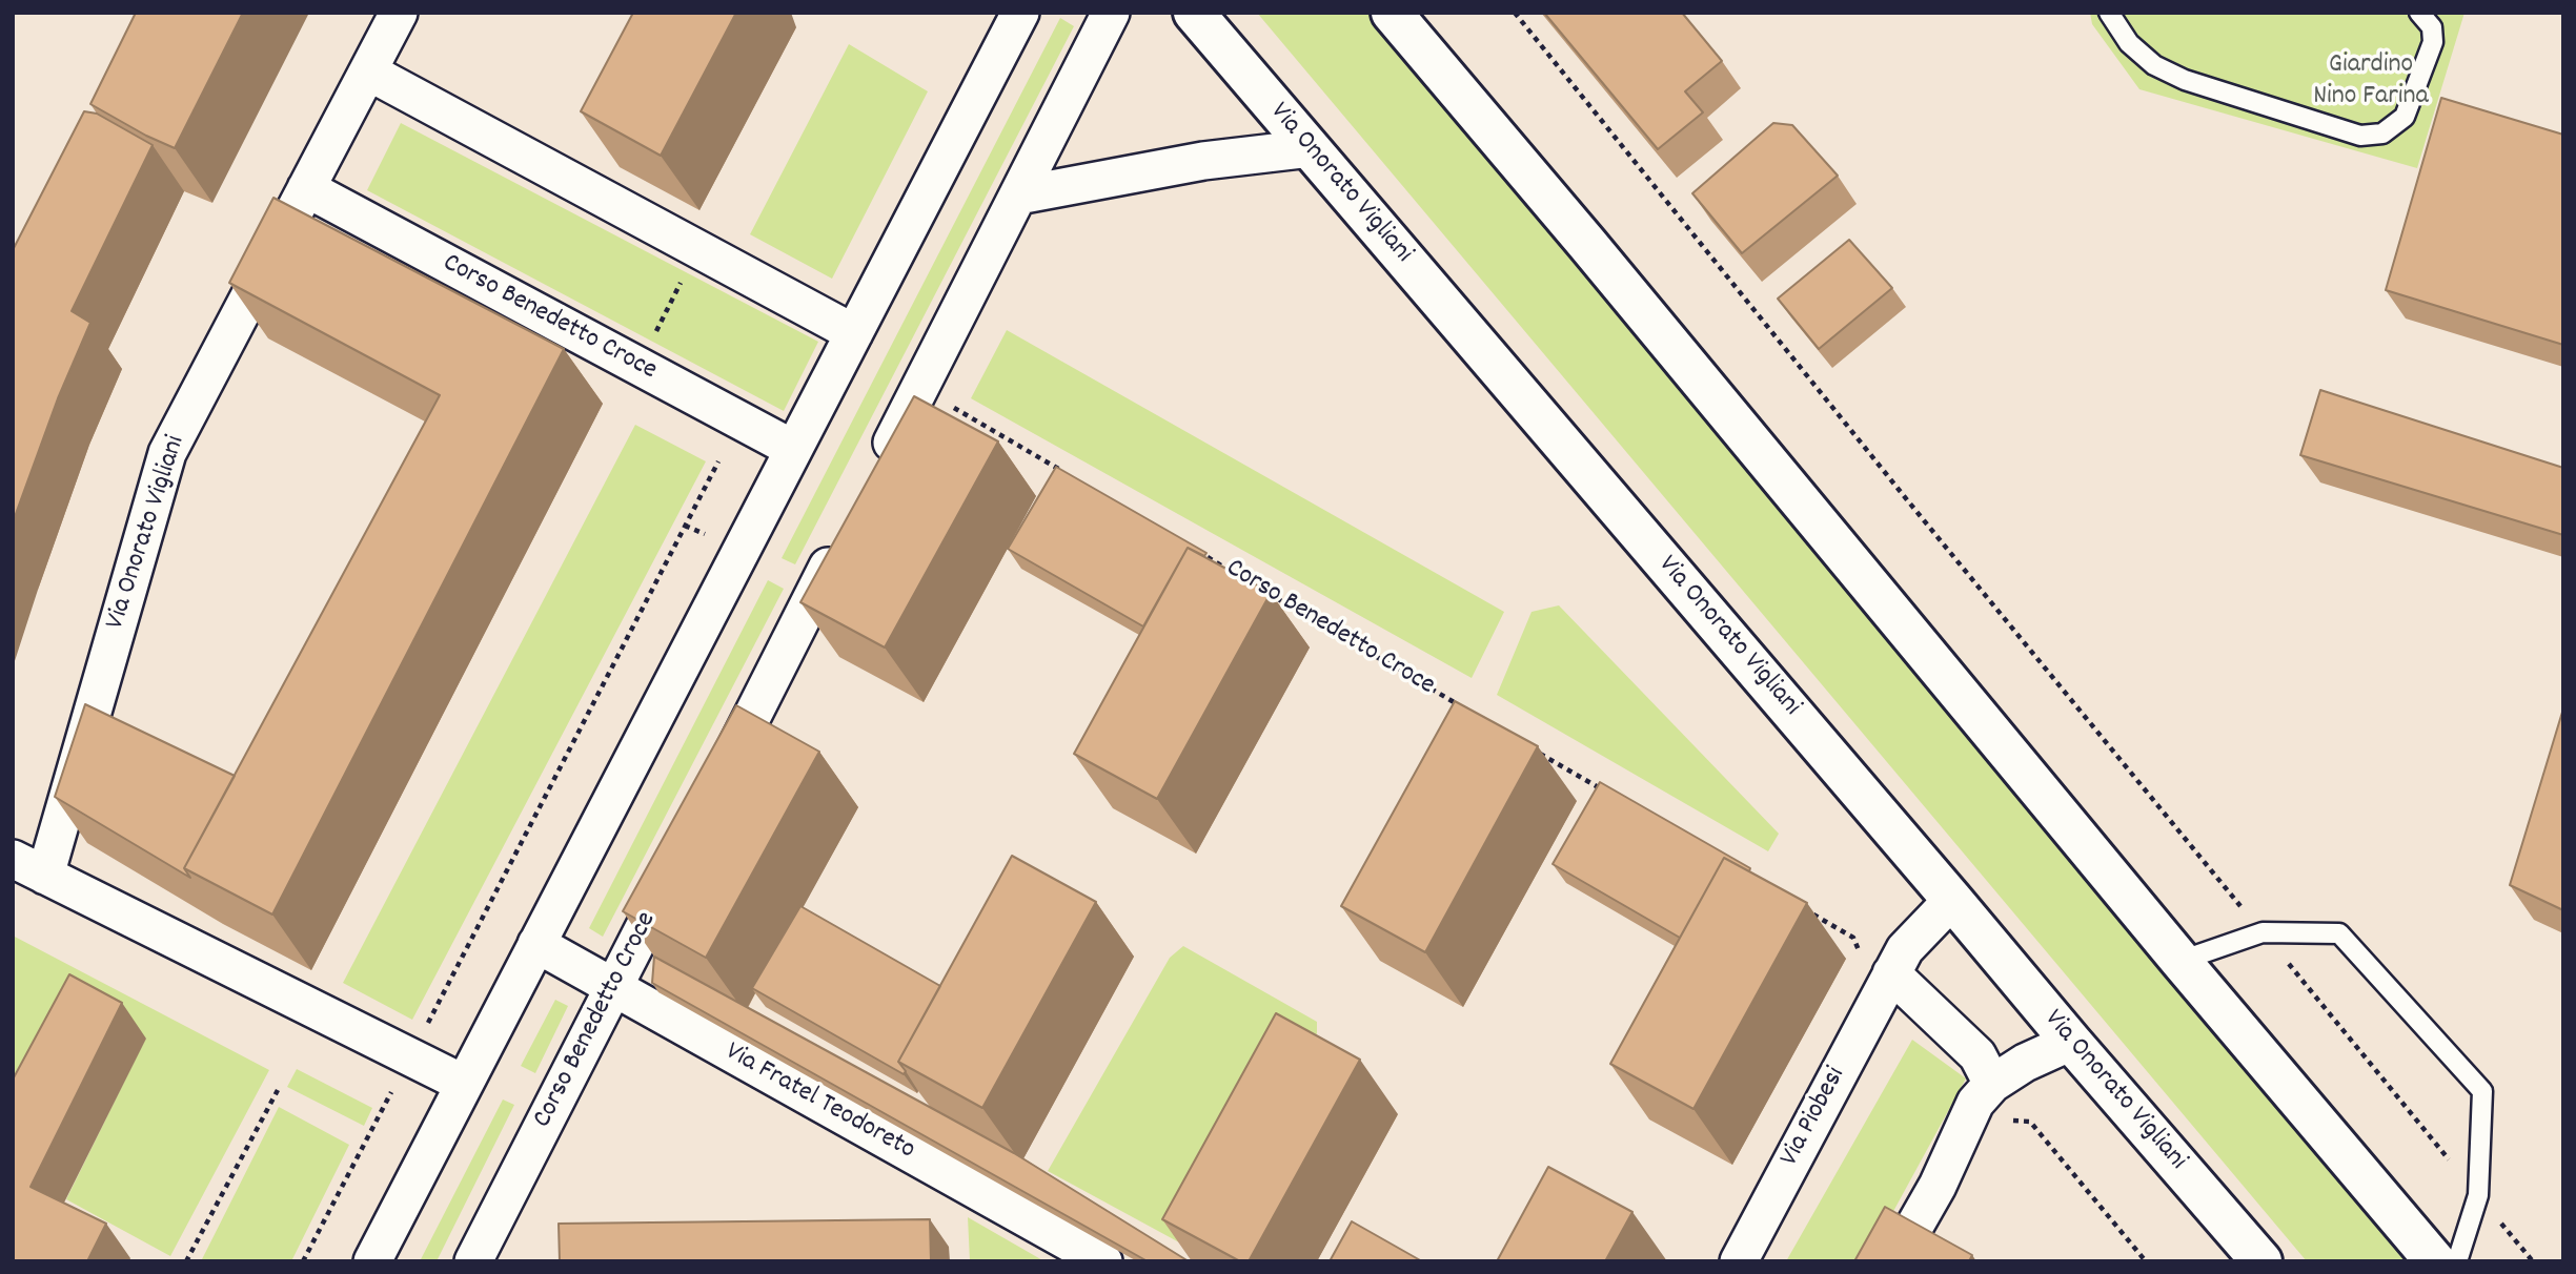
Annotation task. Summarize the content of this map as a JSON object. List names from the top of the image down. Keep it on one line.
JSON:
{"streets":{"main road":["Via Onorato Vigliani"],"street":["Corso Benedetto Croce","Via Fratel Teodoreto","Via Piobesi"]},"crossings":[["Via Onorato Vigliani","Corso Benedetto Croce"],["Via Onorato Vigliani","Via Piobesi"],["Corso Benedetto Croce","Via Fratel Teodoreto"]],"parks":["Giardino Nino Farina"]}
